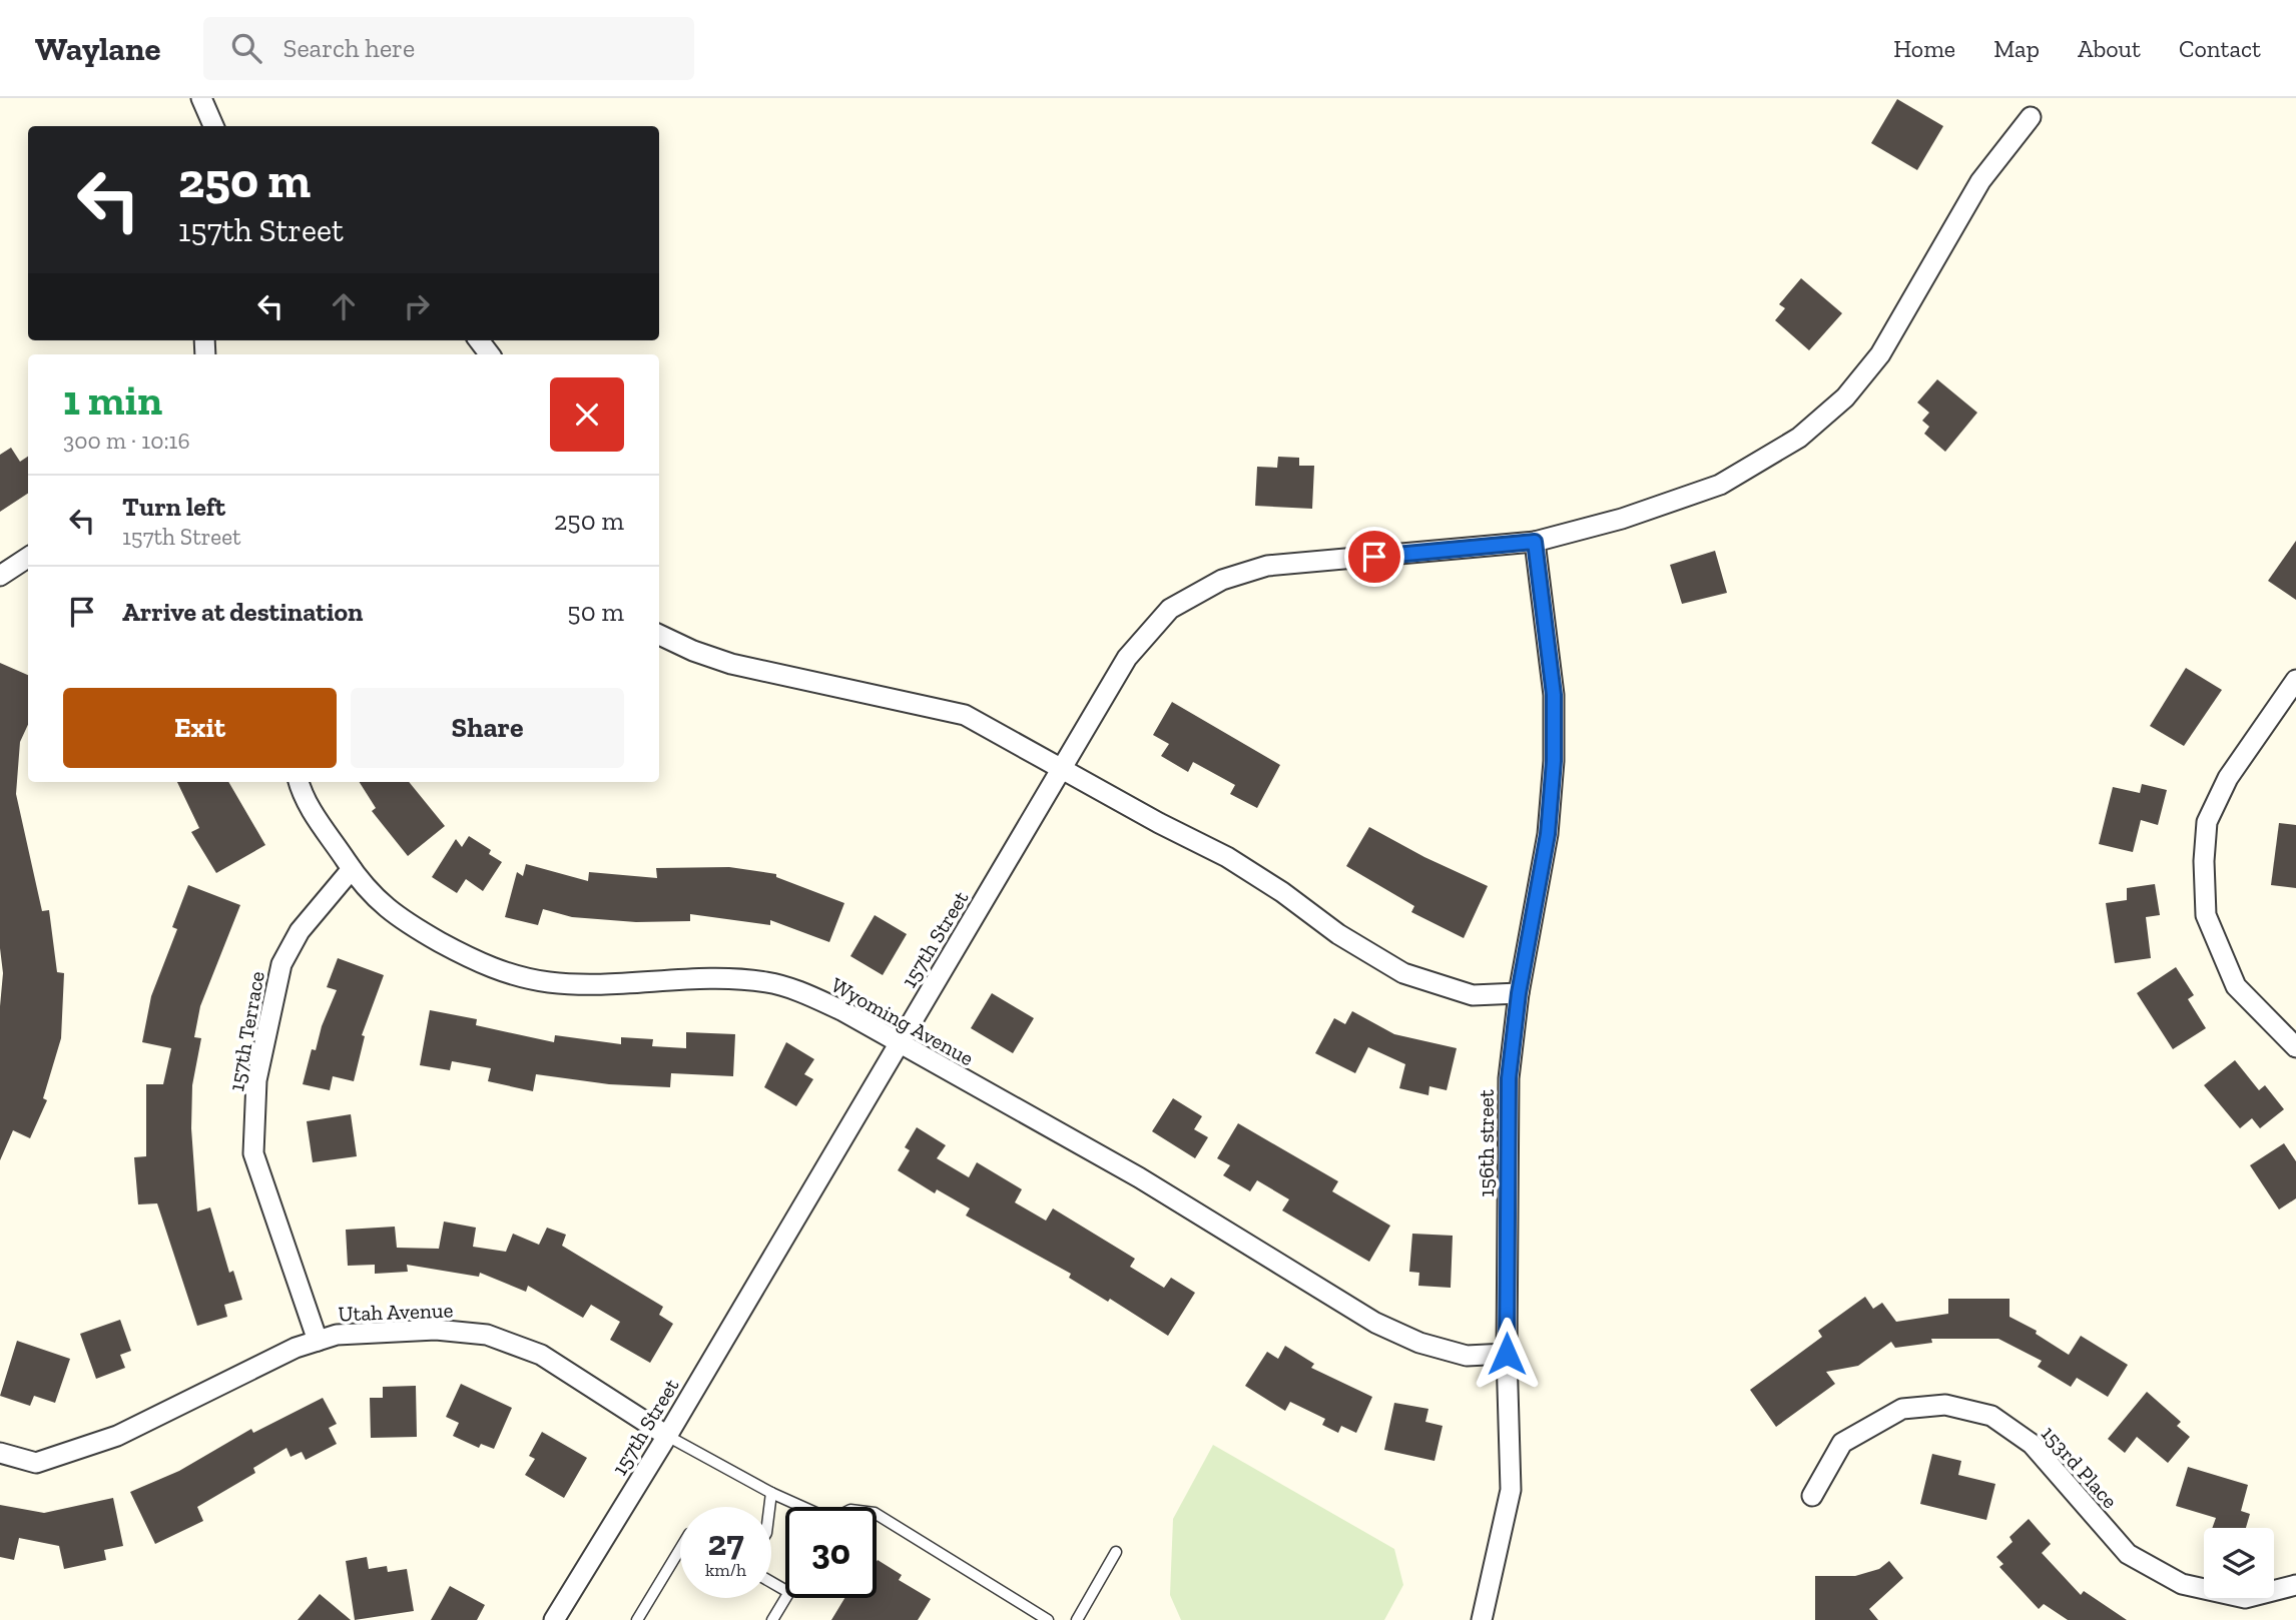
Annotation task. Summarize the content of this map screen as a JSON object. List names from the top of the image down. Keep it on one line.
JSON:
{"streets":{"street":["157th Street","Wyoming Avenue","157th Terrace","156th street","Utah Avenue","153rd Place"]},"crossings":[["157th Street","Wyoming Avenue"],["157th Street","156th street"],["157th Street","Utah Avenue"],["Wyoming Avenue","157th Terrace"],["Wyoming Avenue","156th street"],["157th Terrace","Utah Avenue"]],"page":{"header":"Waylane","search":"Search here","nav":["Home","Map","About","Contact"],"turn":["250 m","157th Street"],"heading":["1 min","300 m · 10:16"],"list":[{"name":"Turn left","note":"157th Street","value":"250 m"},{"name":"Arrive at destination","value":"50 m"}],"buttons":["Exit","Share"],"speed":"27 km/h","limit":"30"}}
